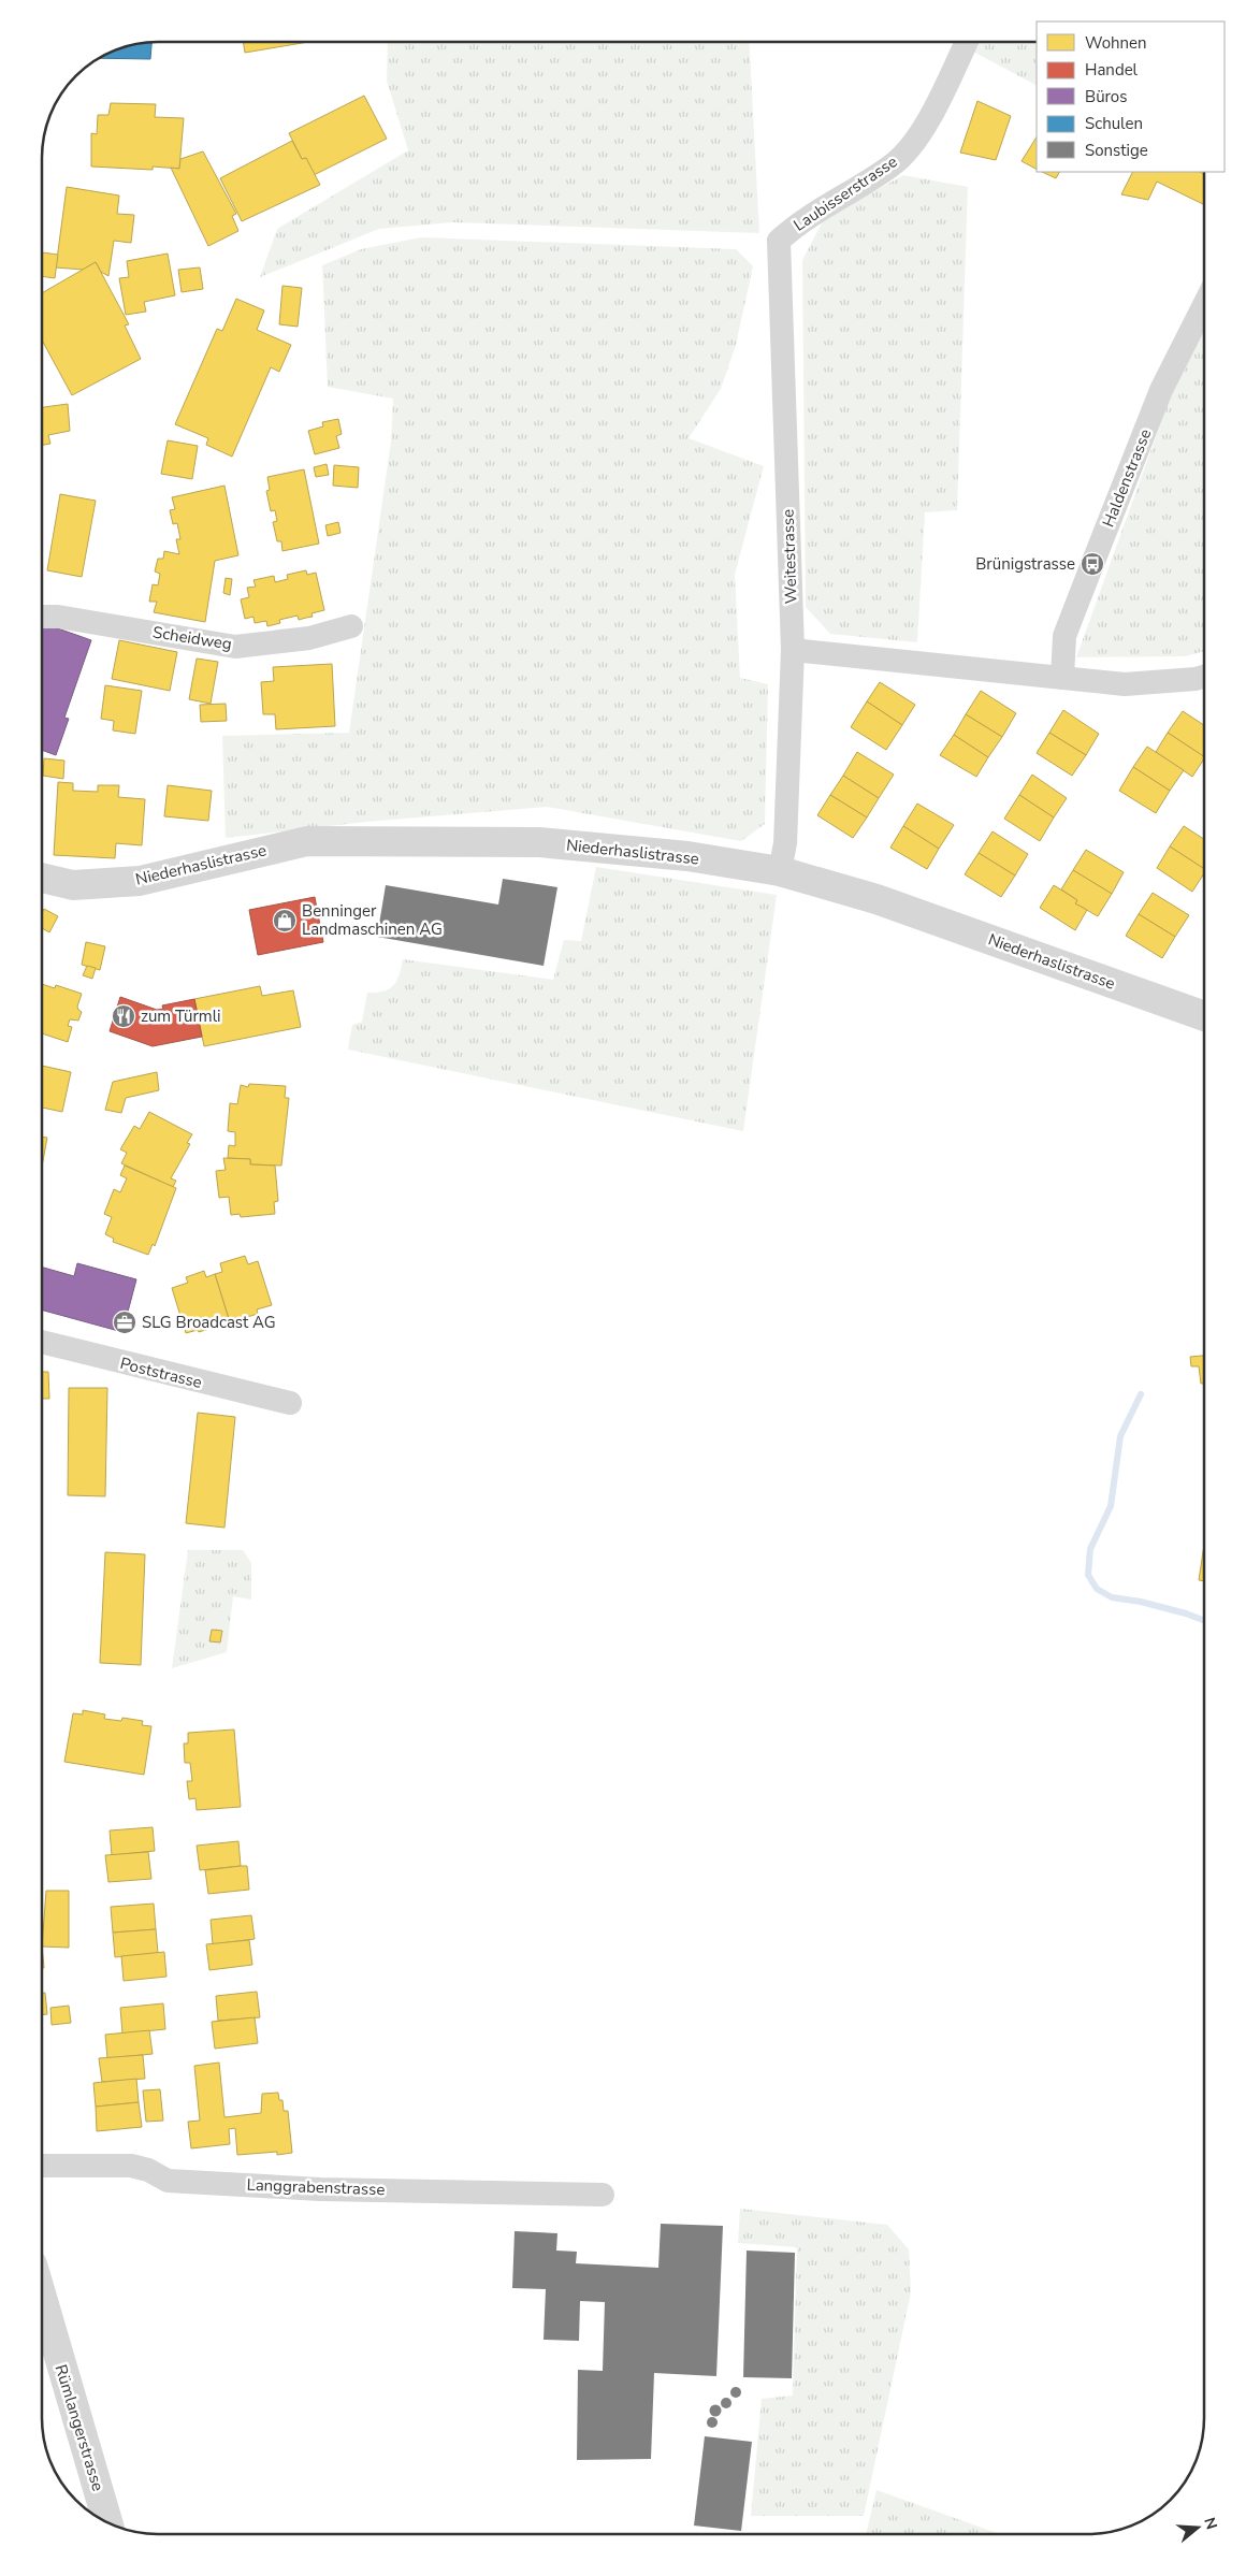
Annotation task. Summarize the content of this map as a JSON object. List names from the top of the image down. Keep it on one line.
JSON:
{"streets":{"street":["Laubisserstrasse","Haldenstrasse","Weitestrasse","Scheidweg","Niederhaslistrasse","Poststrasse","Langgrabenstrasse","Rümlangerstrasse"]},"crossings":[["Laubisserstrasse","Weitestrasse"],["Weitestrasse","Niederhaslistrasse"]],"places":{"bus stop":["Brünigstrasse"],"shop":["Benninger Landmaschinen AG"],"restaurant":["zum Türmli"],"office":["SLG Broadcast AG"]},"legend":["Wohnen","Handel","Büros","Schulen","Sonstige"],"north":"right"}
